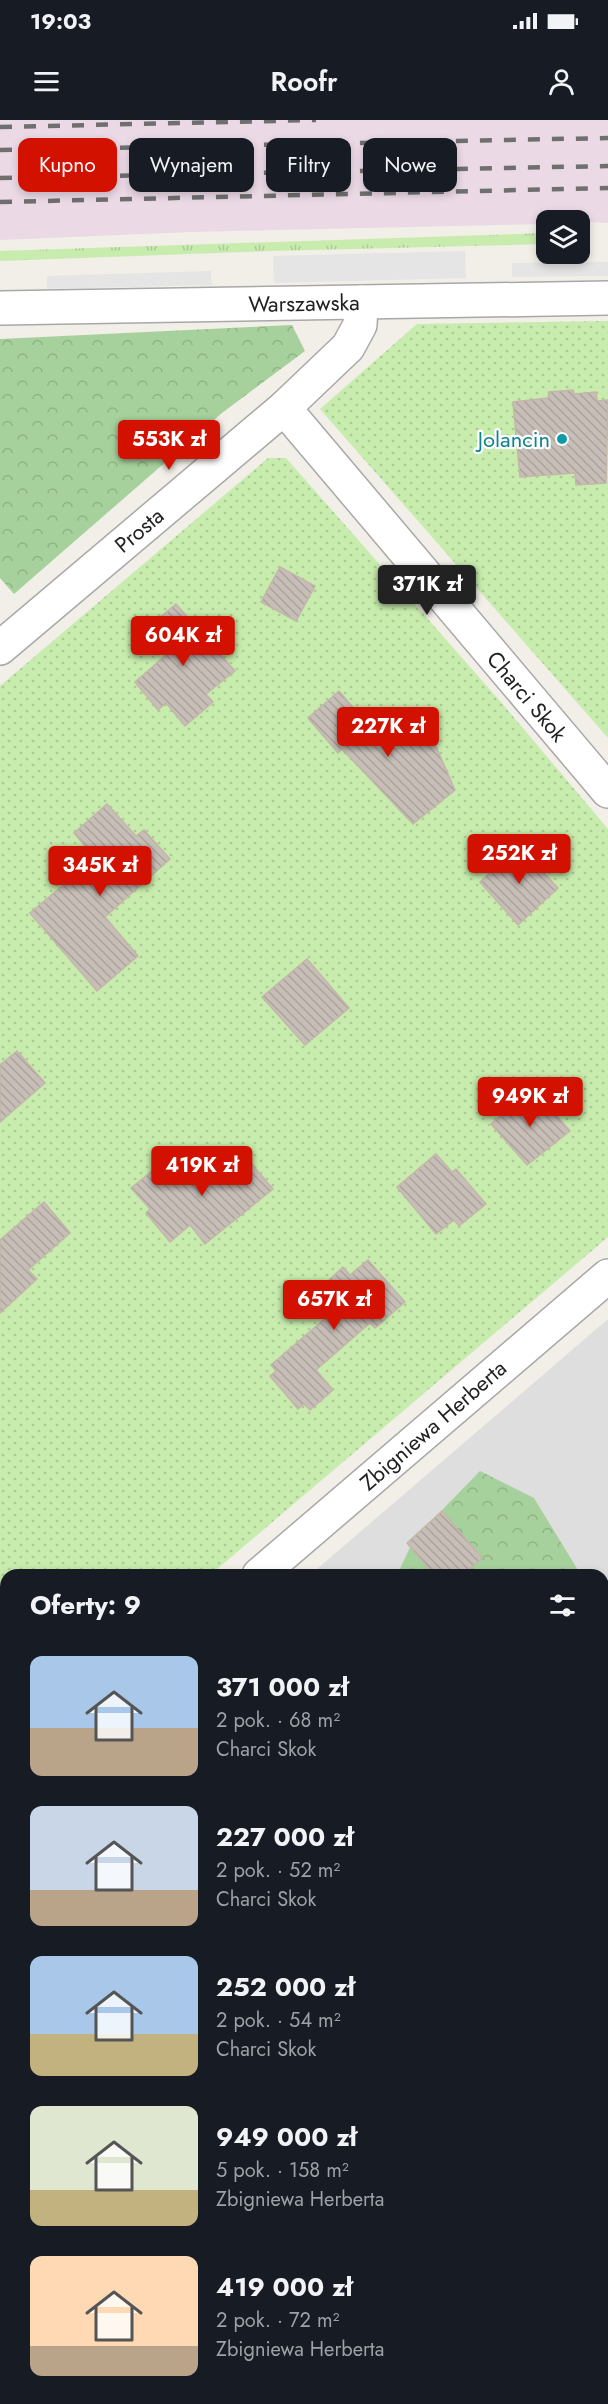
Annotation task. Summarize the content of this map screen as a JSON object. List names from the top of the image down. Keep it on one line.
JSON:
{"streets":{"street":["Warszawska","Prosta","Charci Skok","Zbigniewa Herberta"]},"crossings":[["Warszawska","Prosta"],["Prosta","Charci Skok"]],"places":["Jolancin"],"page":{"status":"19:03","header":"Roofr","chip":["Kupno","Wynajem","Filtry","Nowe"],"price":["553K zł","371K zł","604K zł","227K zł","252K zł","345K zł","949K zł","419K zł","657K zł"],"heading":"Oferty: 9","list":[{"name":"371 000 zł","note":"2 pok. · 68 m² · Charci Skok"},{"name":"227 000 zł","note":"2 pok. · 52 m² · Charci Skok"},{"name":"252 000 zł","note":"2 pok. · 54 m² · Charci Skok"},{"name":"949 000 zł","note":"5 pok. · 158 m² · Zbigniewa Herberta"},{"name":"419 000 zł","note":"2 pok. · 72 m² · Zbigniewa Herberta"}]}}
